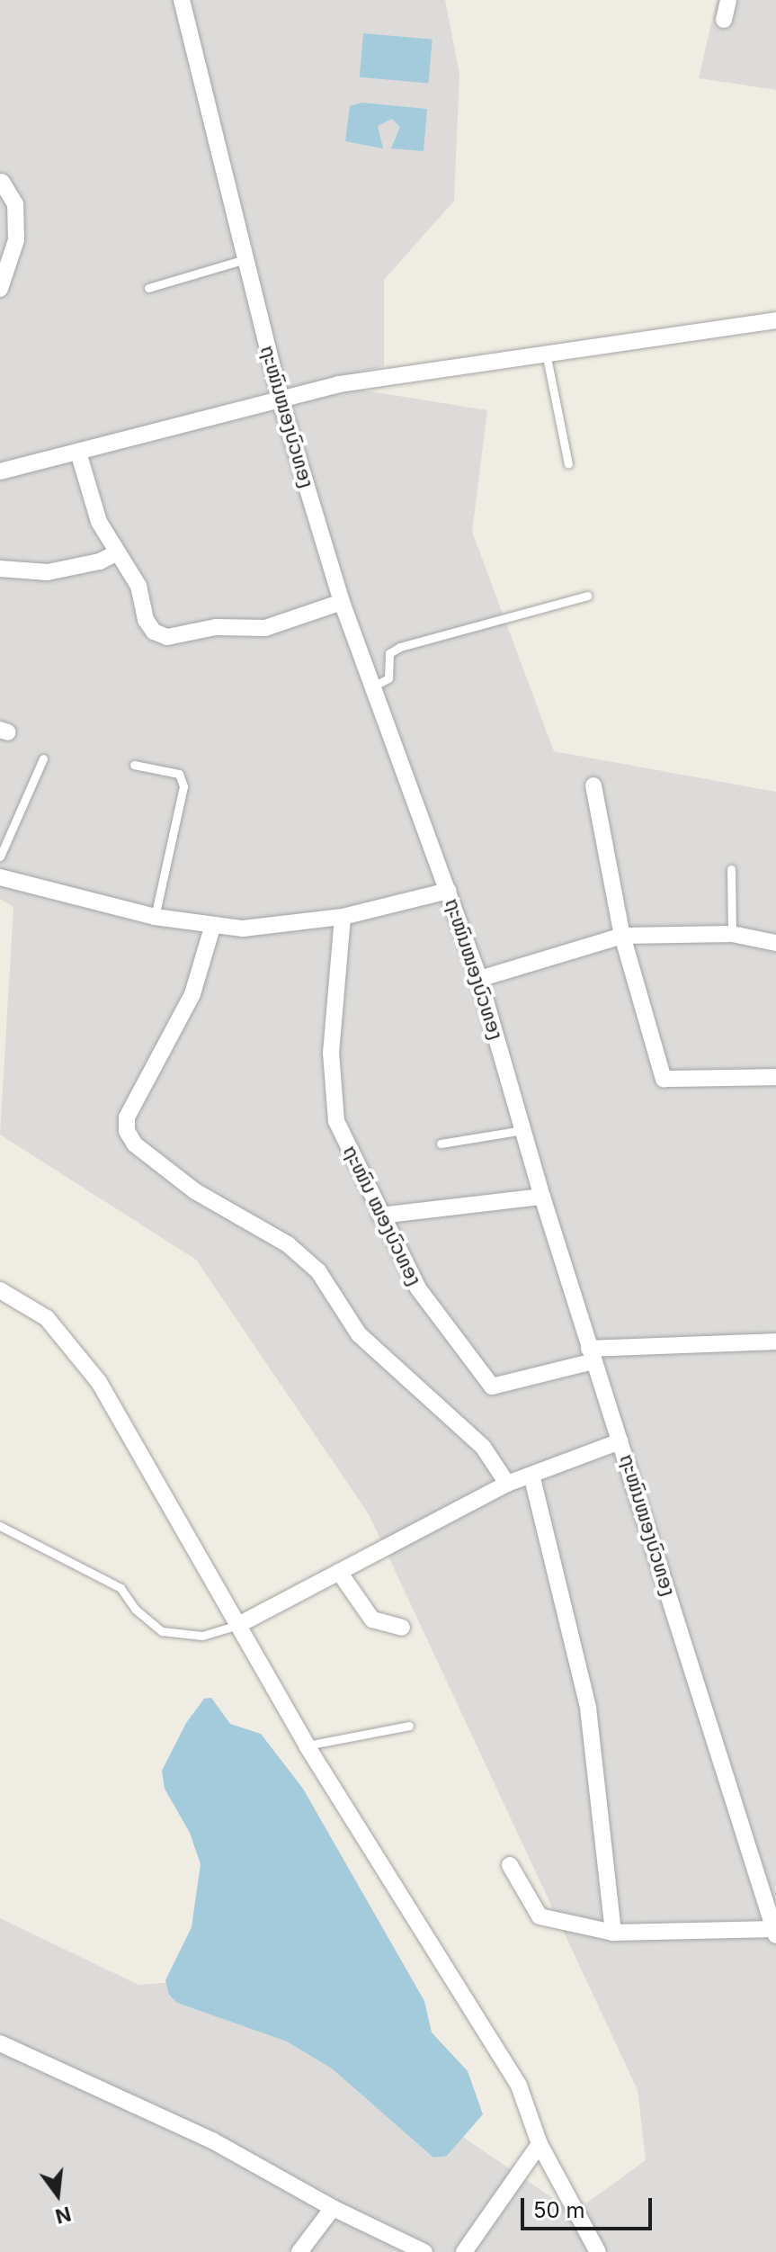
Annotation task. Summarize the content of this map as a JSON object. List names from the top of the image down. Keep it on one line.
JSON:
{"streets":{"street":["ຖະໜົນໜອງບົວທອງ","ຖະໜົນ ໝອງບົວທອງ"]},"crossings":[["ຖະໜົນໜອງບົວທອງ","ຖະໜົນ ໝອງບົວທອງ"]],"scale_bar":"50 m","north":"bottom"}
